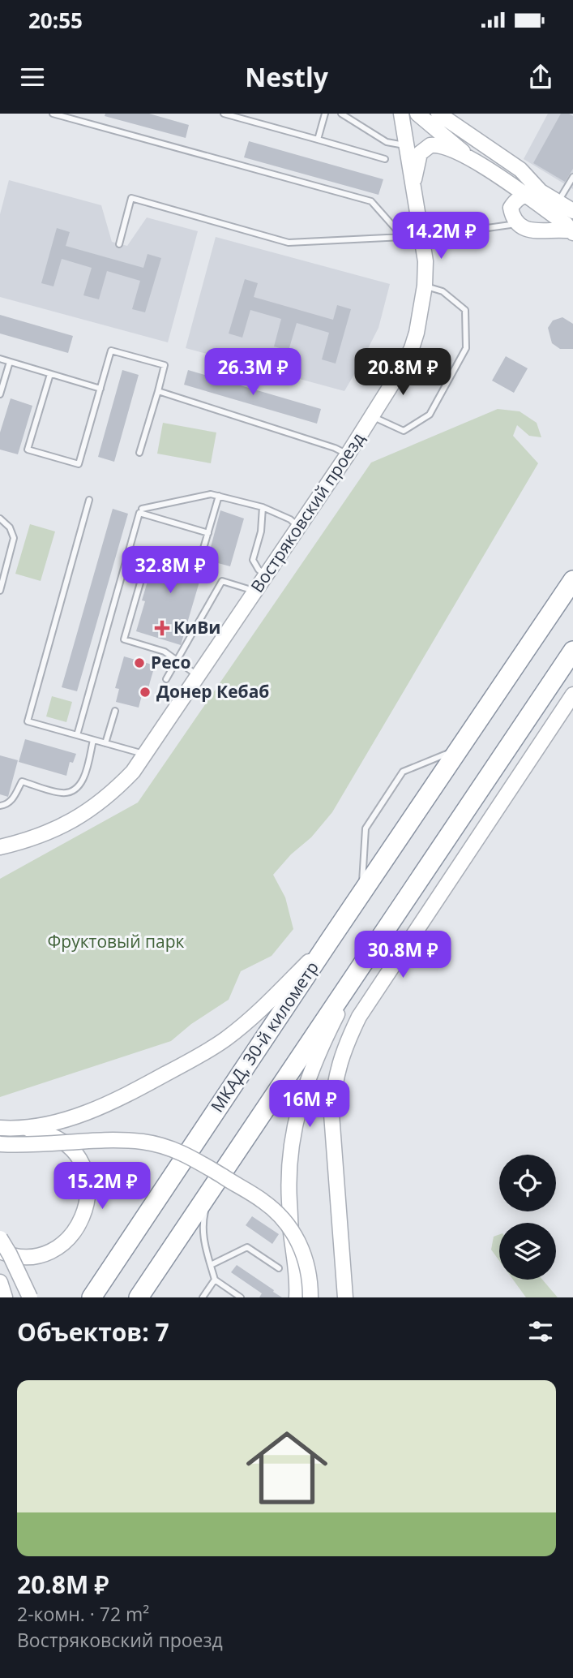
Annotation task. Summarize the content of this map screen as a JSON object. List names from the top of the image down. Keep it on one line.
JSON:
{"streets":{"highway":["МКАД, 30-й километр"],"street":["Востряковский проезд"]},"parks":["Фруктовый парк"],"places":{"health":["КиВи"],"other":["Ресо","Донер Кебаб"]},"page":{"status":"20:55","header":"Nestly","price":["14.2M ₽","26.3M ₽","20.8M ₽","32.8M ₽","30.8M ₽","16M ₽","15.2M ₽"],"heading":"Объектов: 7","list":[{"name":"20.8M ₽","note":"2-комн. · 72 m² · Востряковский проезд"}]}}
